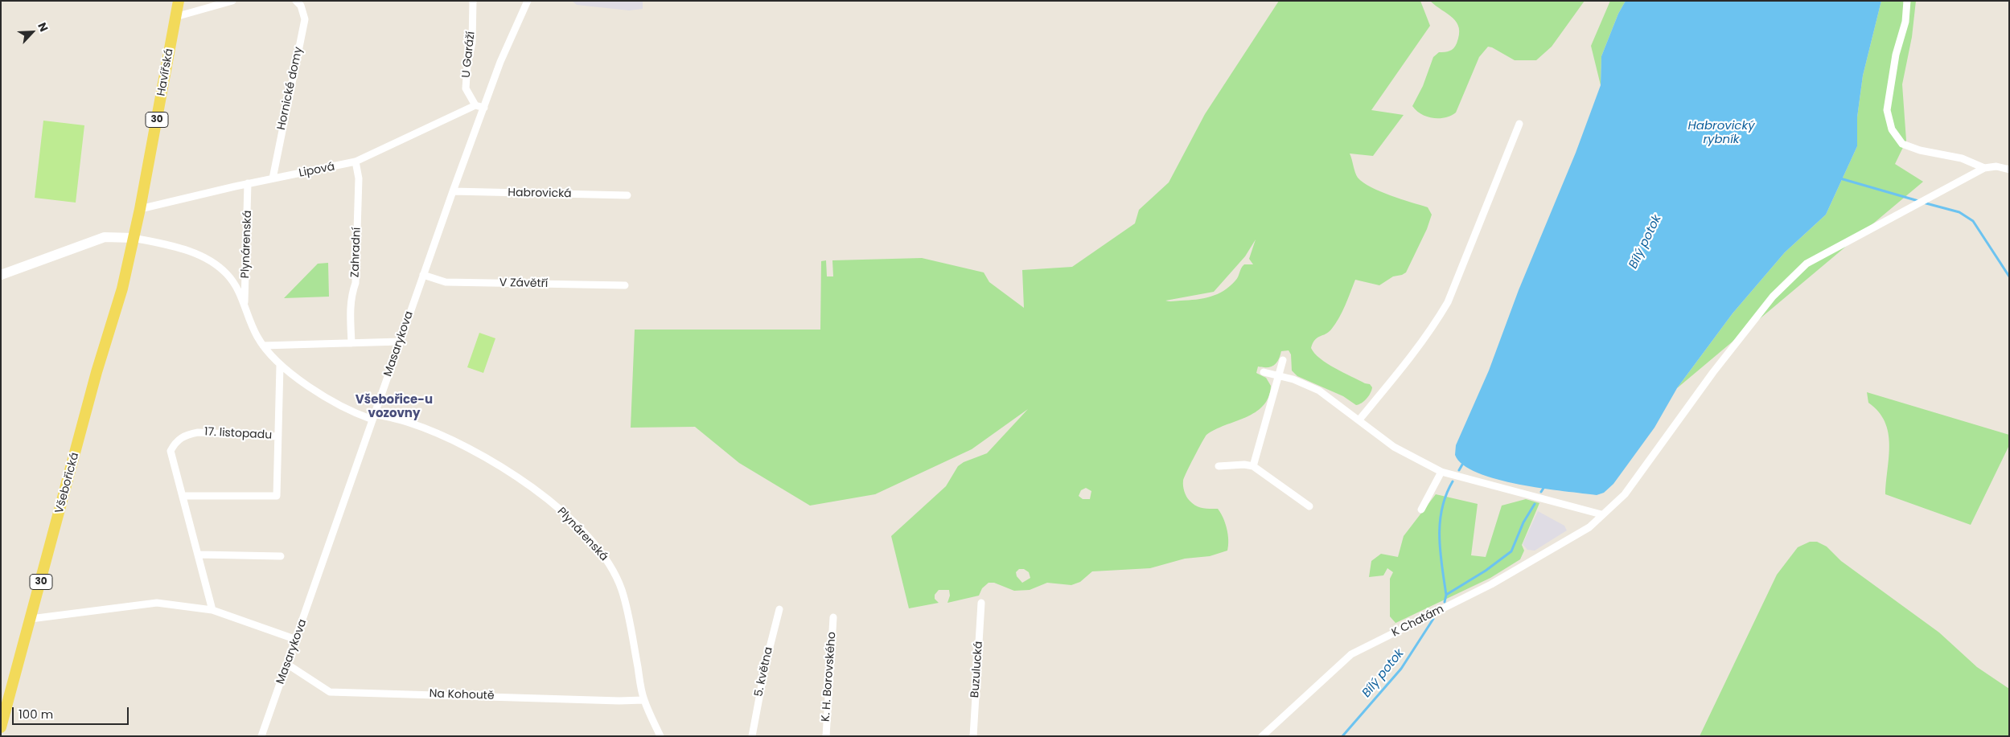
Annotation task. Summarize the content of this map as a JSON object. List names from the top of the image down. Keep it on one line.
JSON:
{"streets":{"main road":["Havířská","30","Všebořická"],"street":["U Garáží","Hornické domy","Lipová","Habrovická","Plynárenská","Zahradní","V Závětří","Masarykova","17. listopadu","K Chatám","Buzulucká","5. května","K. H. Borovského","Na Kohoutě"]},"crossings":[["U Garáží","Lipová"],["Havířská","Lipová"],["Havířská","Plynárenská"],["Havířská","Všebořická"],["Hornické domy","Lipová"],["Lipová","Plynárenská"],["Lipová","Zahradní"],["Habrovická","Masarykova"],["Plynárenská","Masarykova"],["Plynárenská","Všebořická"],["Plynárenská","Na Kohoutě"],["V Závětří","Masarykova"],["Masarykova","Na Kohoutě"]],"districts":["Všebořice-u vozovny"],"water":["Habrovický rybník","Bílý potok"],"scale_bar":"100 m","north":"top right"}
